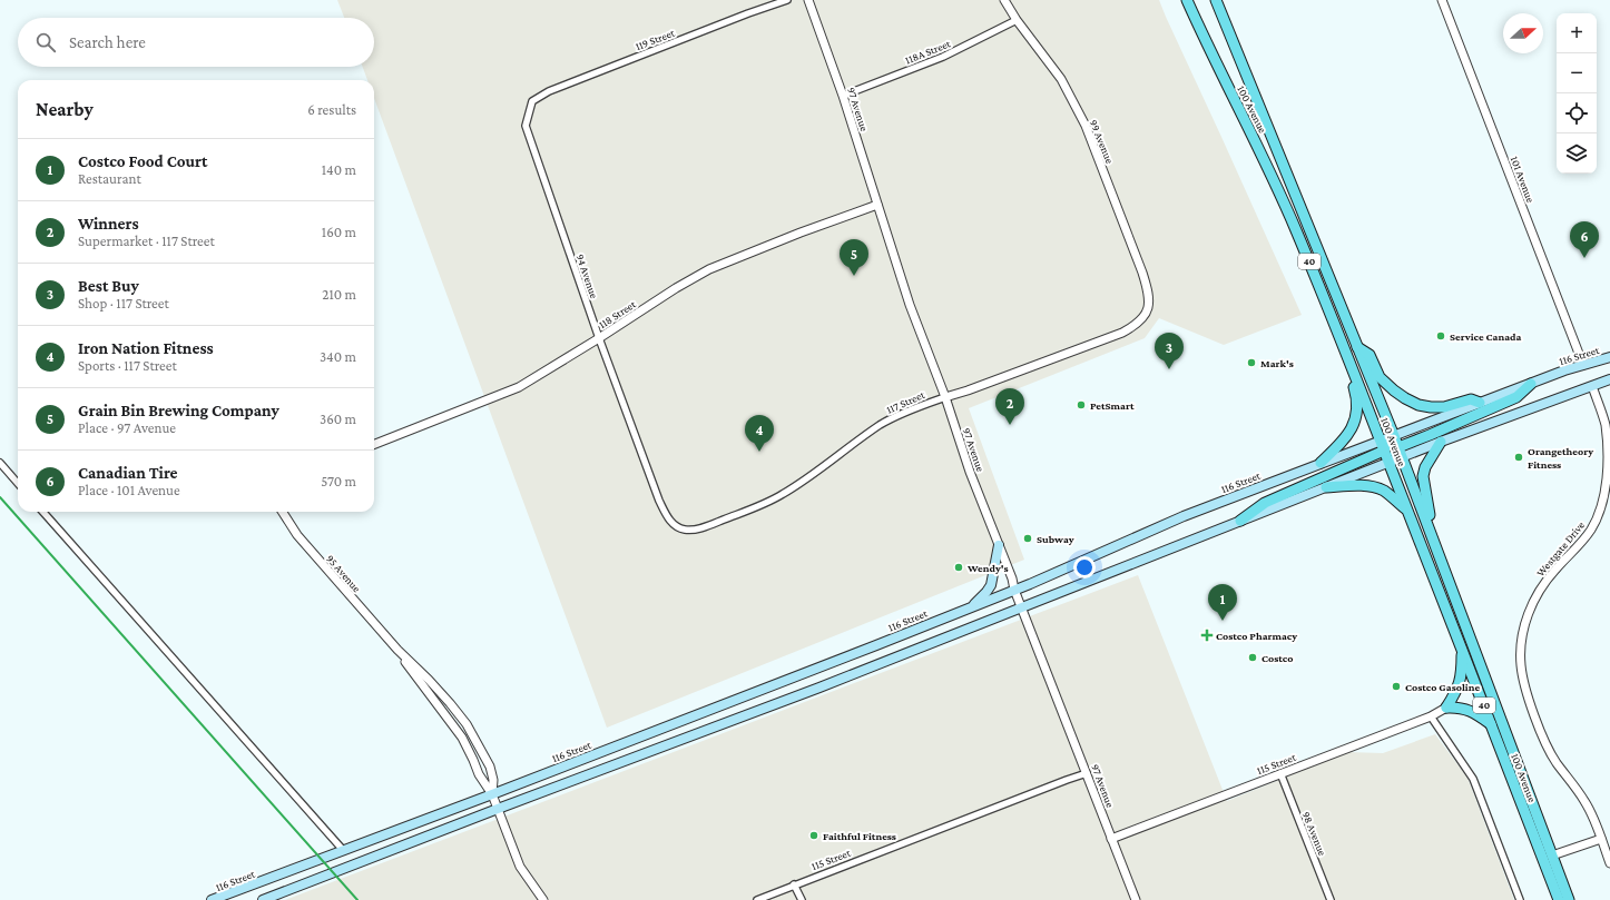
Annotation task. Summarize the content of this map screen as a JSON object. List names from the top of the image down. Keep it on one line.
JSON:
{"streets":{"main road":["100 Avenue","40","116 Street"],"street":["119 Street","118A Street","97 Avenue","99 Avenue","101 Avenue","94 Avenue","118 Street","117 Street","Westgate Drive","95 Avenue","115 Street","98 Avenue"]},"crossings":[["119 Street","94 Avenue"],["118A Street","97 Avenue"],["118A Street","99 Avenue"],["97 Avenue","118 Street"],["97 Avenue","116 Street"],["97 Avenue","117 Street"],["97 Avenue","115 Street"],["100 Avenue","116 Street"],["99 Avenue","117 Street"],["101 Avenue","116 Street"],["94 Avenue","118 Street"],["94 Avenue","117 Street"],["116 Street","95 Avenue"],["115 Street","98 Avenue"]],"places":{"other":["Service Canada","Mark's","PetSmart","Orangetheory Fitness","Subway","Wendy's","Costco","Costco Gasoline","Faithful Fitness"],"health":["Costco Pharmacy"]},"north":"right","page":{"map_buttons":["+","−"],"search":"Search here","heading":["Nearby","6 results"],"list":[{"mark":"1","name":"Costco Food Court","note":"Restaurant","value":"140 m"},{"mark":"2","name":"Winners","note":"Supermarket · 117 Street","value":"160 m"},{"mark":"3","name":"Best Buy","note":"Shop · 117 Street","value":"210 m"},{"mark":"4","name":"Iron Nation Fitness","note":"Sports · 117 Street","value":"340 m"},{"mark":"5","name":"Grain Bin Brewing Company","note":"Place · 97 Avenue","value":"360 m"},{"mark":"6","name":"Canadian Tire","note":"Place · 101 Avenue","value":"570 m"}],"pins":["6","5","3","2","4","1"]}}
